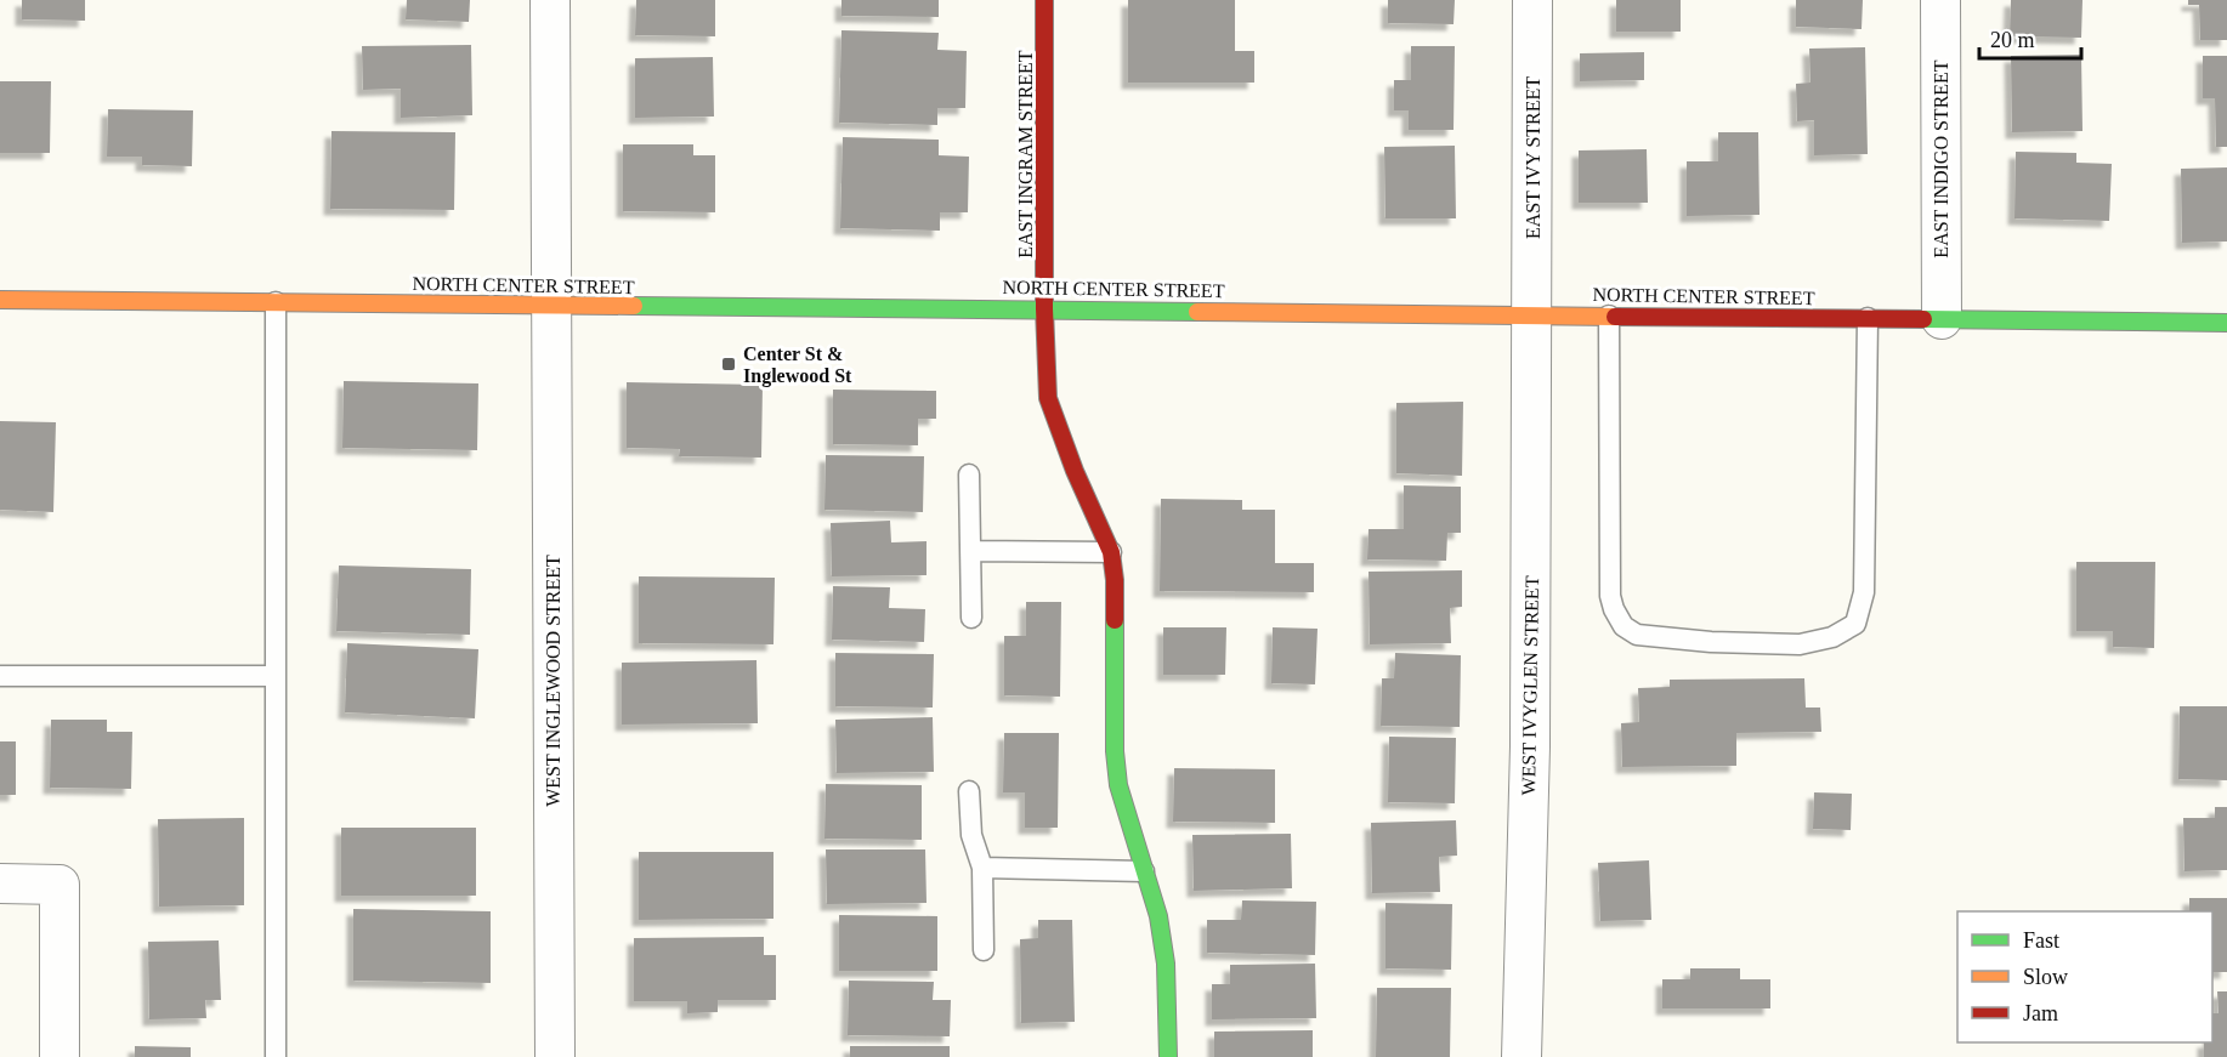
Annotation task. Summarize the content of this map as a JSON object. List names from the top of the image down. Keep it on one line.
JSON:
{"streets":{"street":["EAST INGRAM STREET","EAST IVY STREET","EAST INDIGO STREET","NORTH CENTER STREET","WEST INGLEWOOD STREET","WEST IVYGLEN STREET"]},"crossings":[["EAST INGRAM STREET","NORTH CENTER STREET"],["EAST IVY STREET","NORTH CENTER STREET"],["EAST IVY STREET","WEST IVYGLEN STREET"],["EAST INDIGO STREET","NORTH CENTER STREET"],["NORTH CENTER STREET","WEST INGLEWOOD STREET"],["NORTH CENTER STREET","WEST IVYGLEN STREET"]],"places":{"transit":["Center St & Inglewood St"]},"legend":["Fast","Slow","Jam"],"scale_bar":"20 m"}
